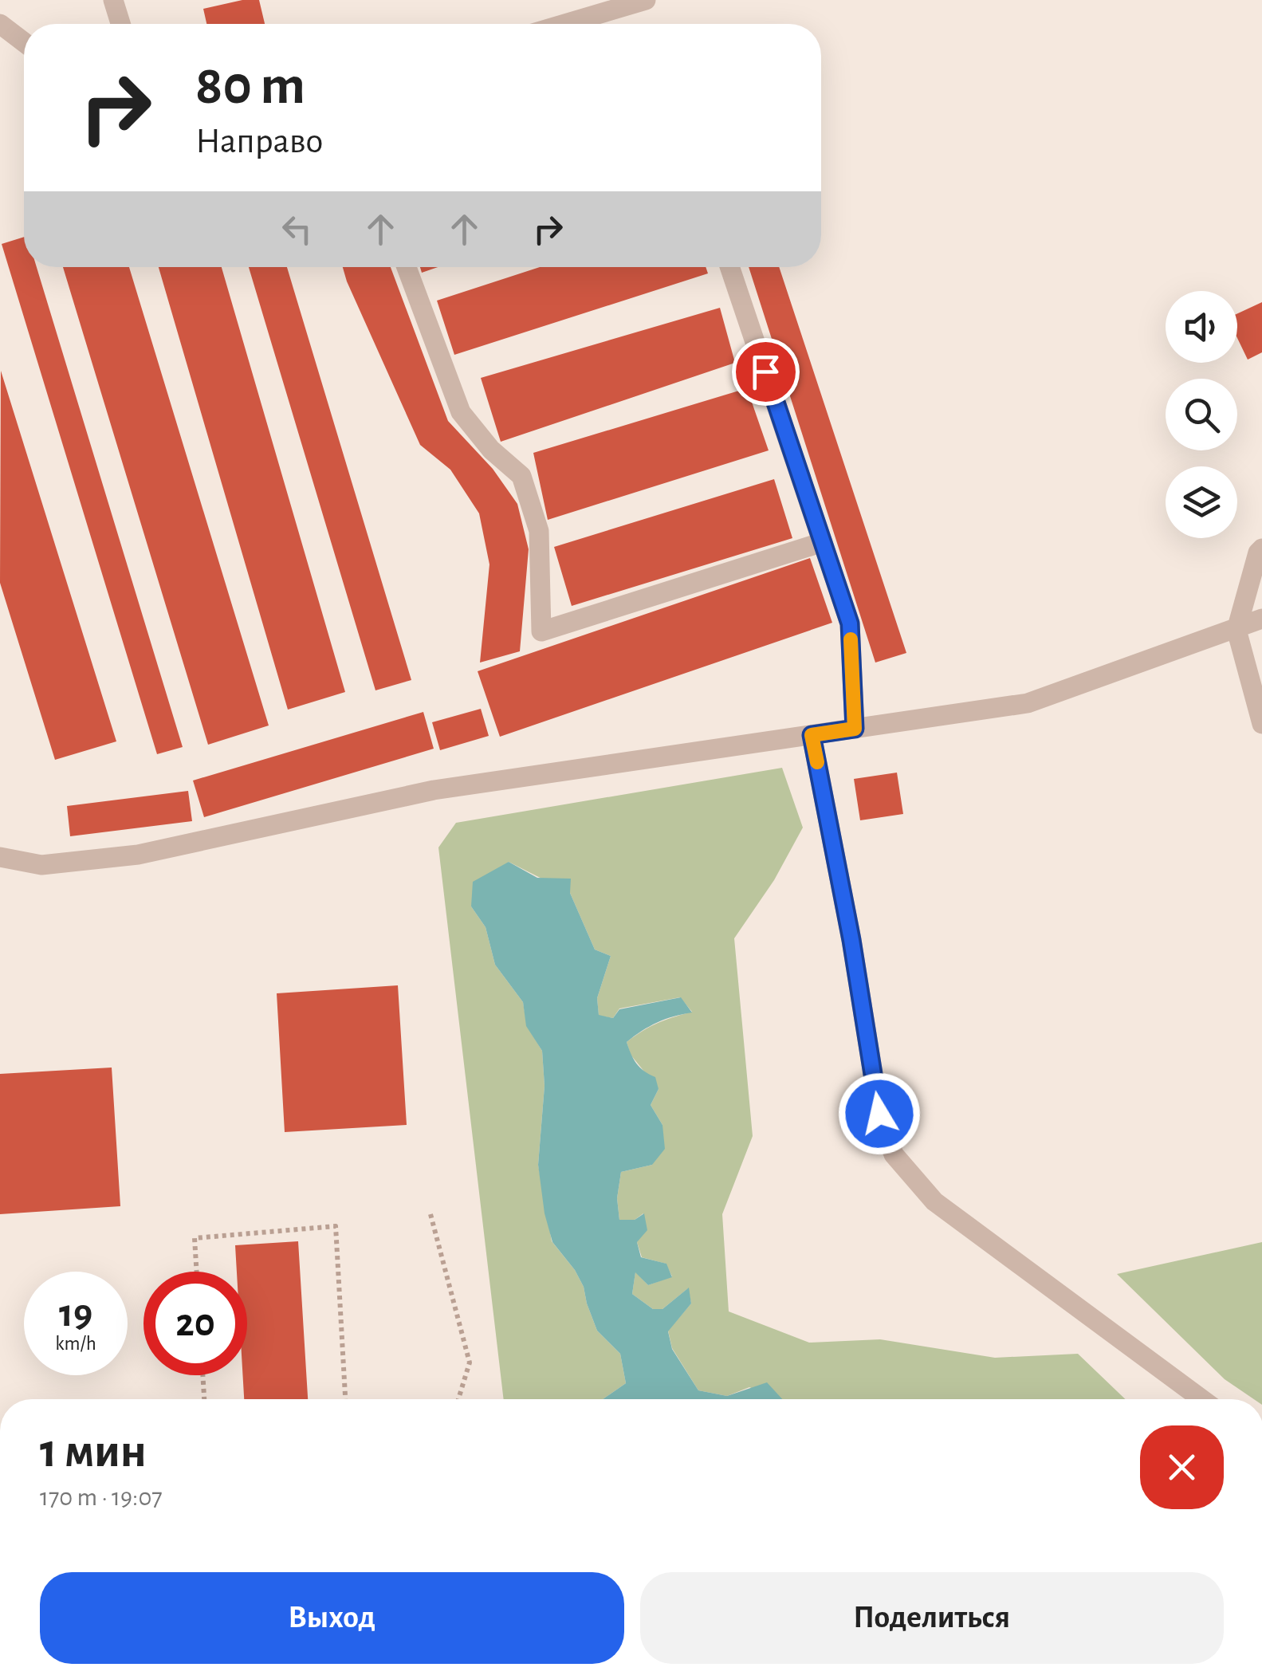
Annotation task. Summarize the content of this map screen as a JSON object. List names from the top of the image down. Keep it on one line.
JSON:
{"page":{"turn":["80 m","Направо"],"speed":"19 km/h","limit":"20","heading":["1 мин","170 m · 19:07"],"buttons":["Выход","Поделиться"]}}
